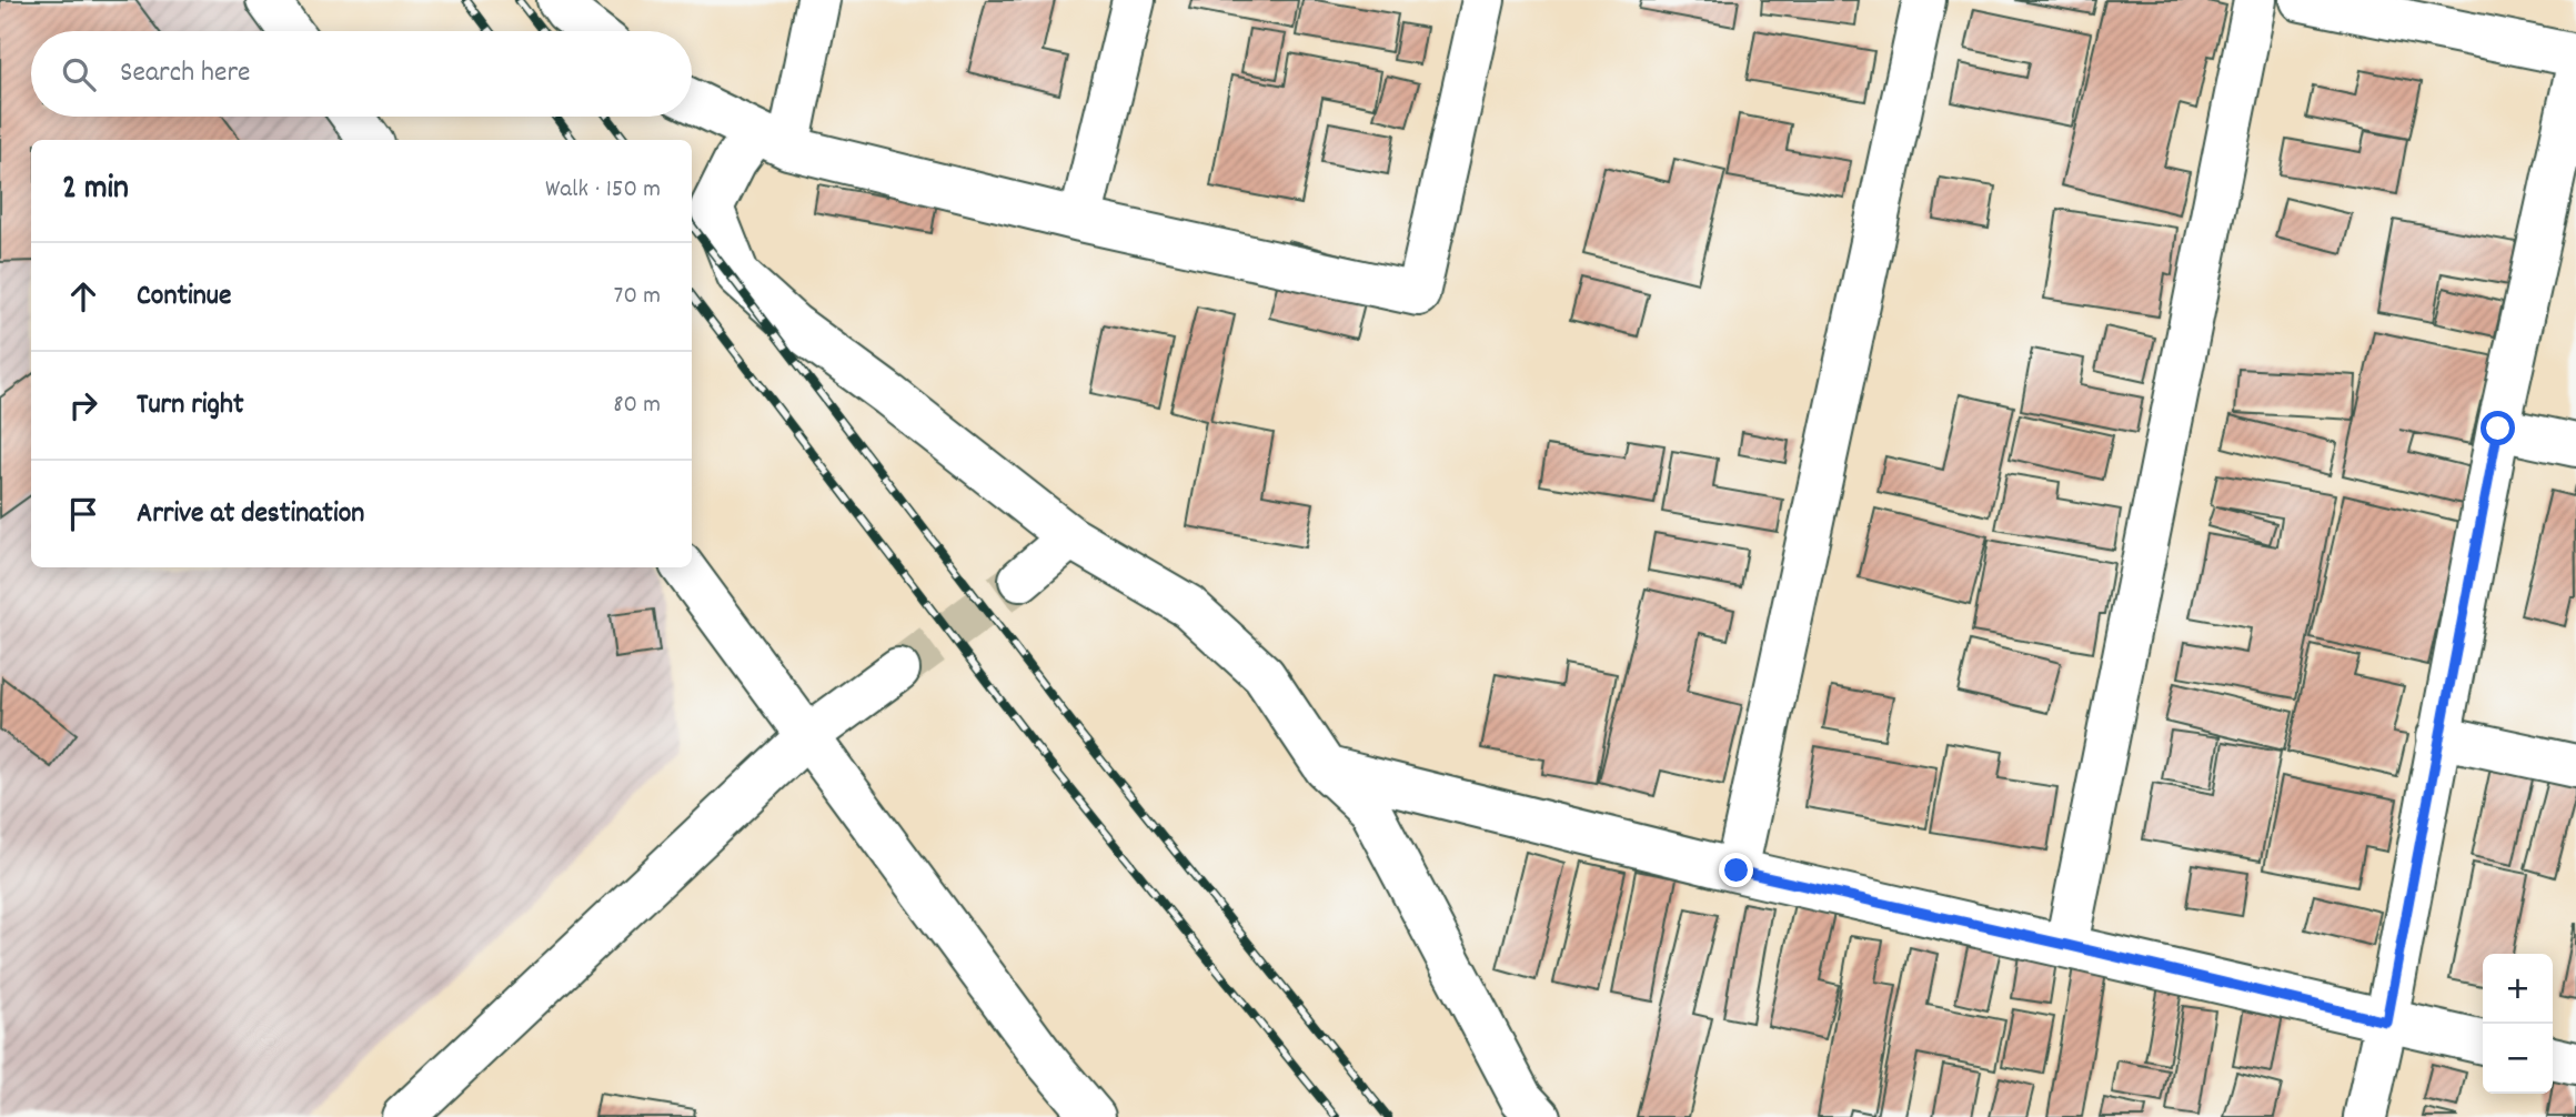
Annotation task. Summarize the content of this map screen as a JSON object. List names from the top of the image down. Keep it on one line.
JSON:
{"page":{"search":"Search here","heading":["2 min","Walk · 150 m"],"list":[["Continue","70 m"],["Turn right","80 m"],"Arrive at destination"],"map_buttons":["+","−"]}}
